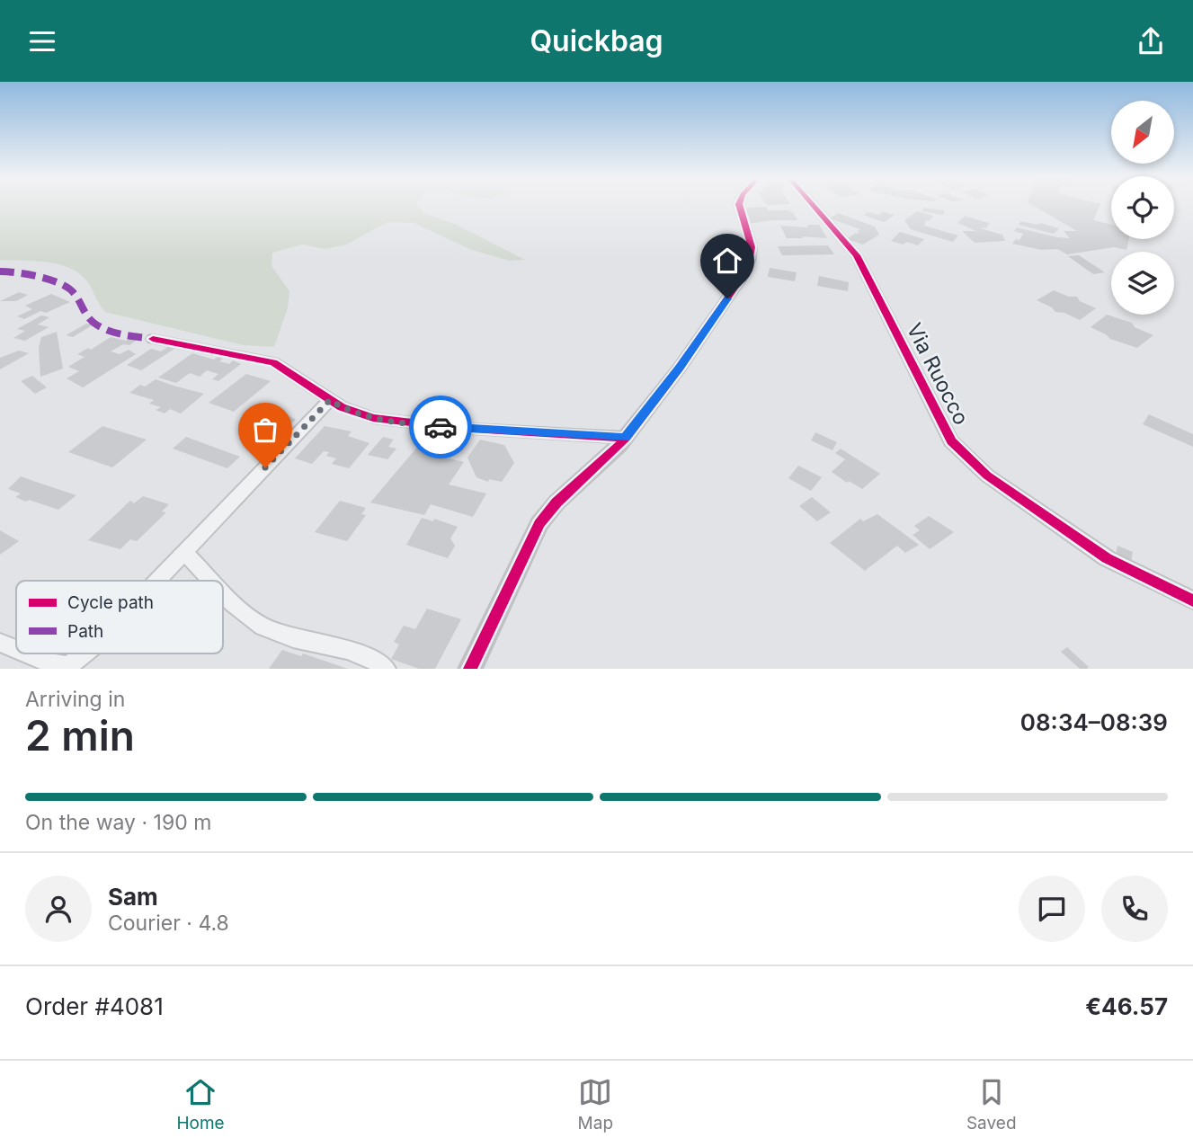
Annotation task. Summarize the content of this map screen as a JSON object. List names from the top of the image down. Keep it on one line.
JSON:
{"streets":{"street":["Via Ruocco"]},"legend":["Cycle path","Path"],"north":"bottom left","page":{"header":"Quickbag","heading":["2 min","Arriving in","08:34–08:39"],"panel":["Sam","Courier · 4.8","Order #4081","€46.57"],"bar":"On the way · 190 m","tabs":["Home","Map","Saved"]}}
